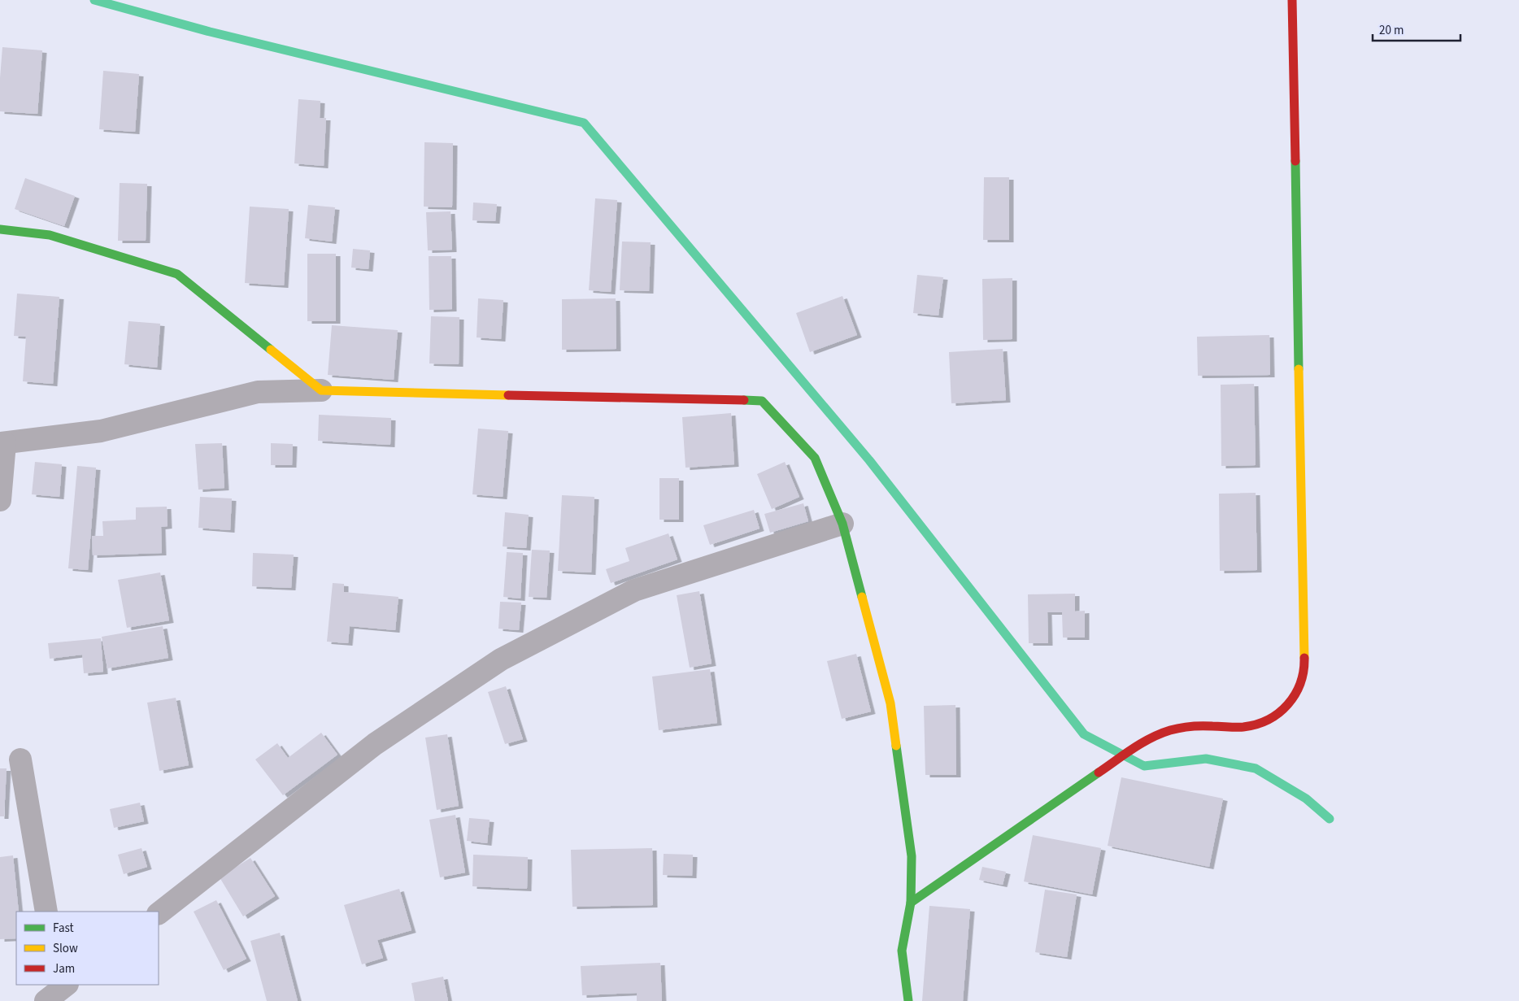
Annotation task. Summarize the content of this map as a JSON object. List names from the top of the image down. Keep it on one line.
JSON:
{"legend":["Fast","Slow","Jam"],"scale_bar":"20 m"}
